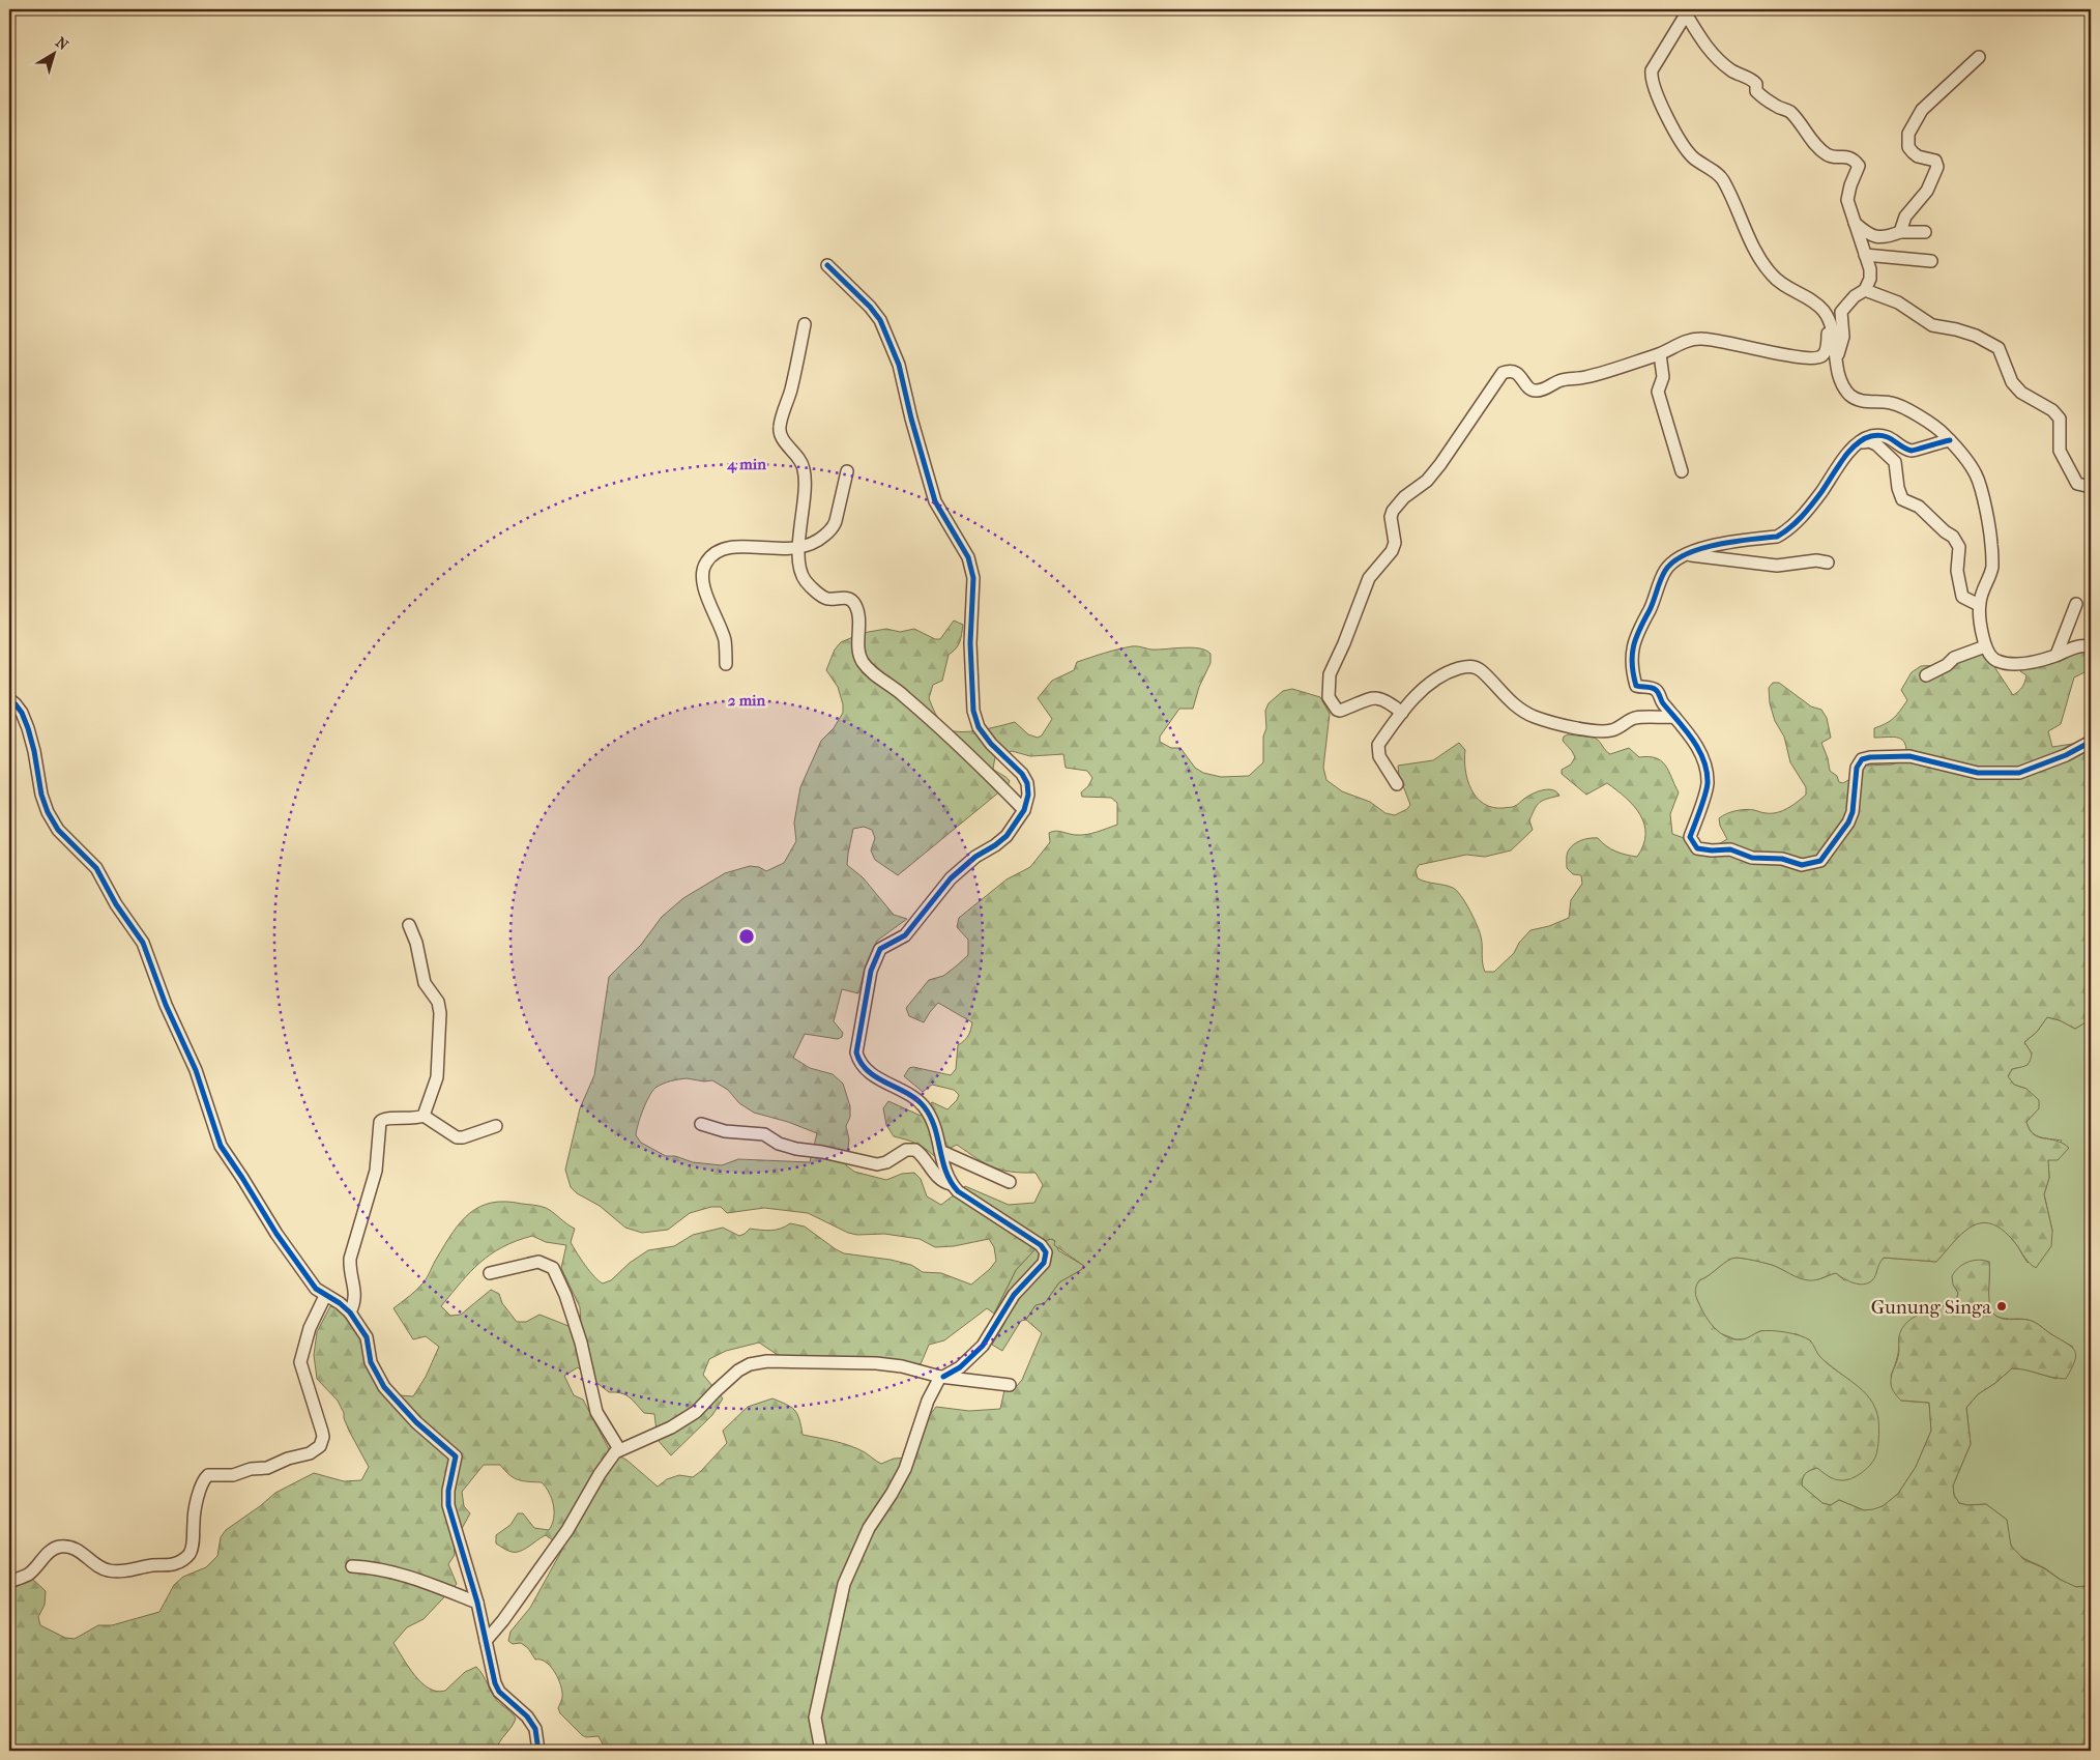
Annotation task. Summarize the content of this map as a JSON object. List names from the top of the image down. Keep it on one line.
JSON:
{"places":["Gunung Singa"],"north":"top right","rings":["4 min","2 min"]}
